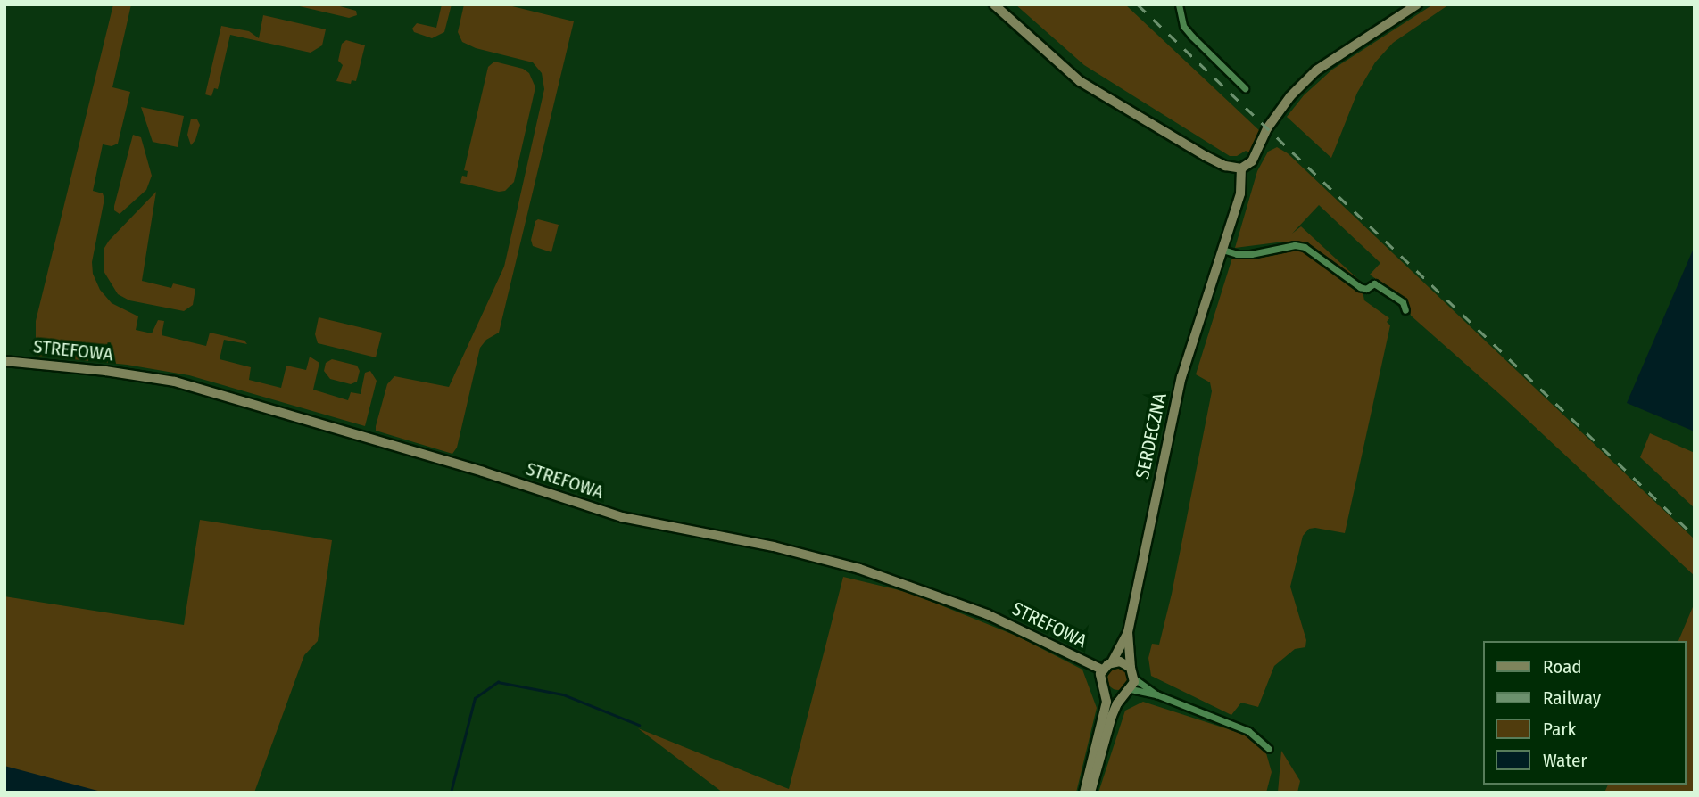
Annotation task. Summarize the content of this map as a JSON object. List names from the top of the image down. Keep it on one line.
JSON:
{"streets":{"street":["STREFOWA","SERDECZNA"]},"crossings":[["STREFOWA","SERDECZNA"]],"legend":["Road","Railway","Park","Water"]}
